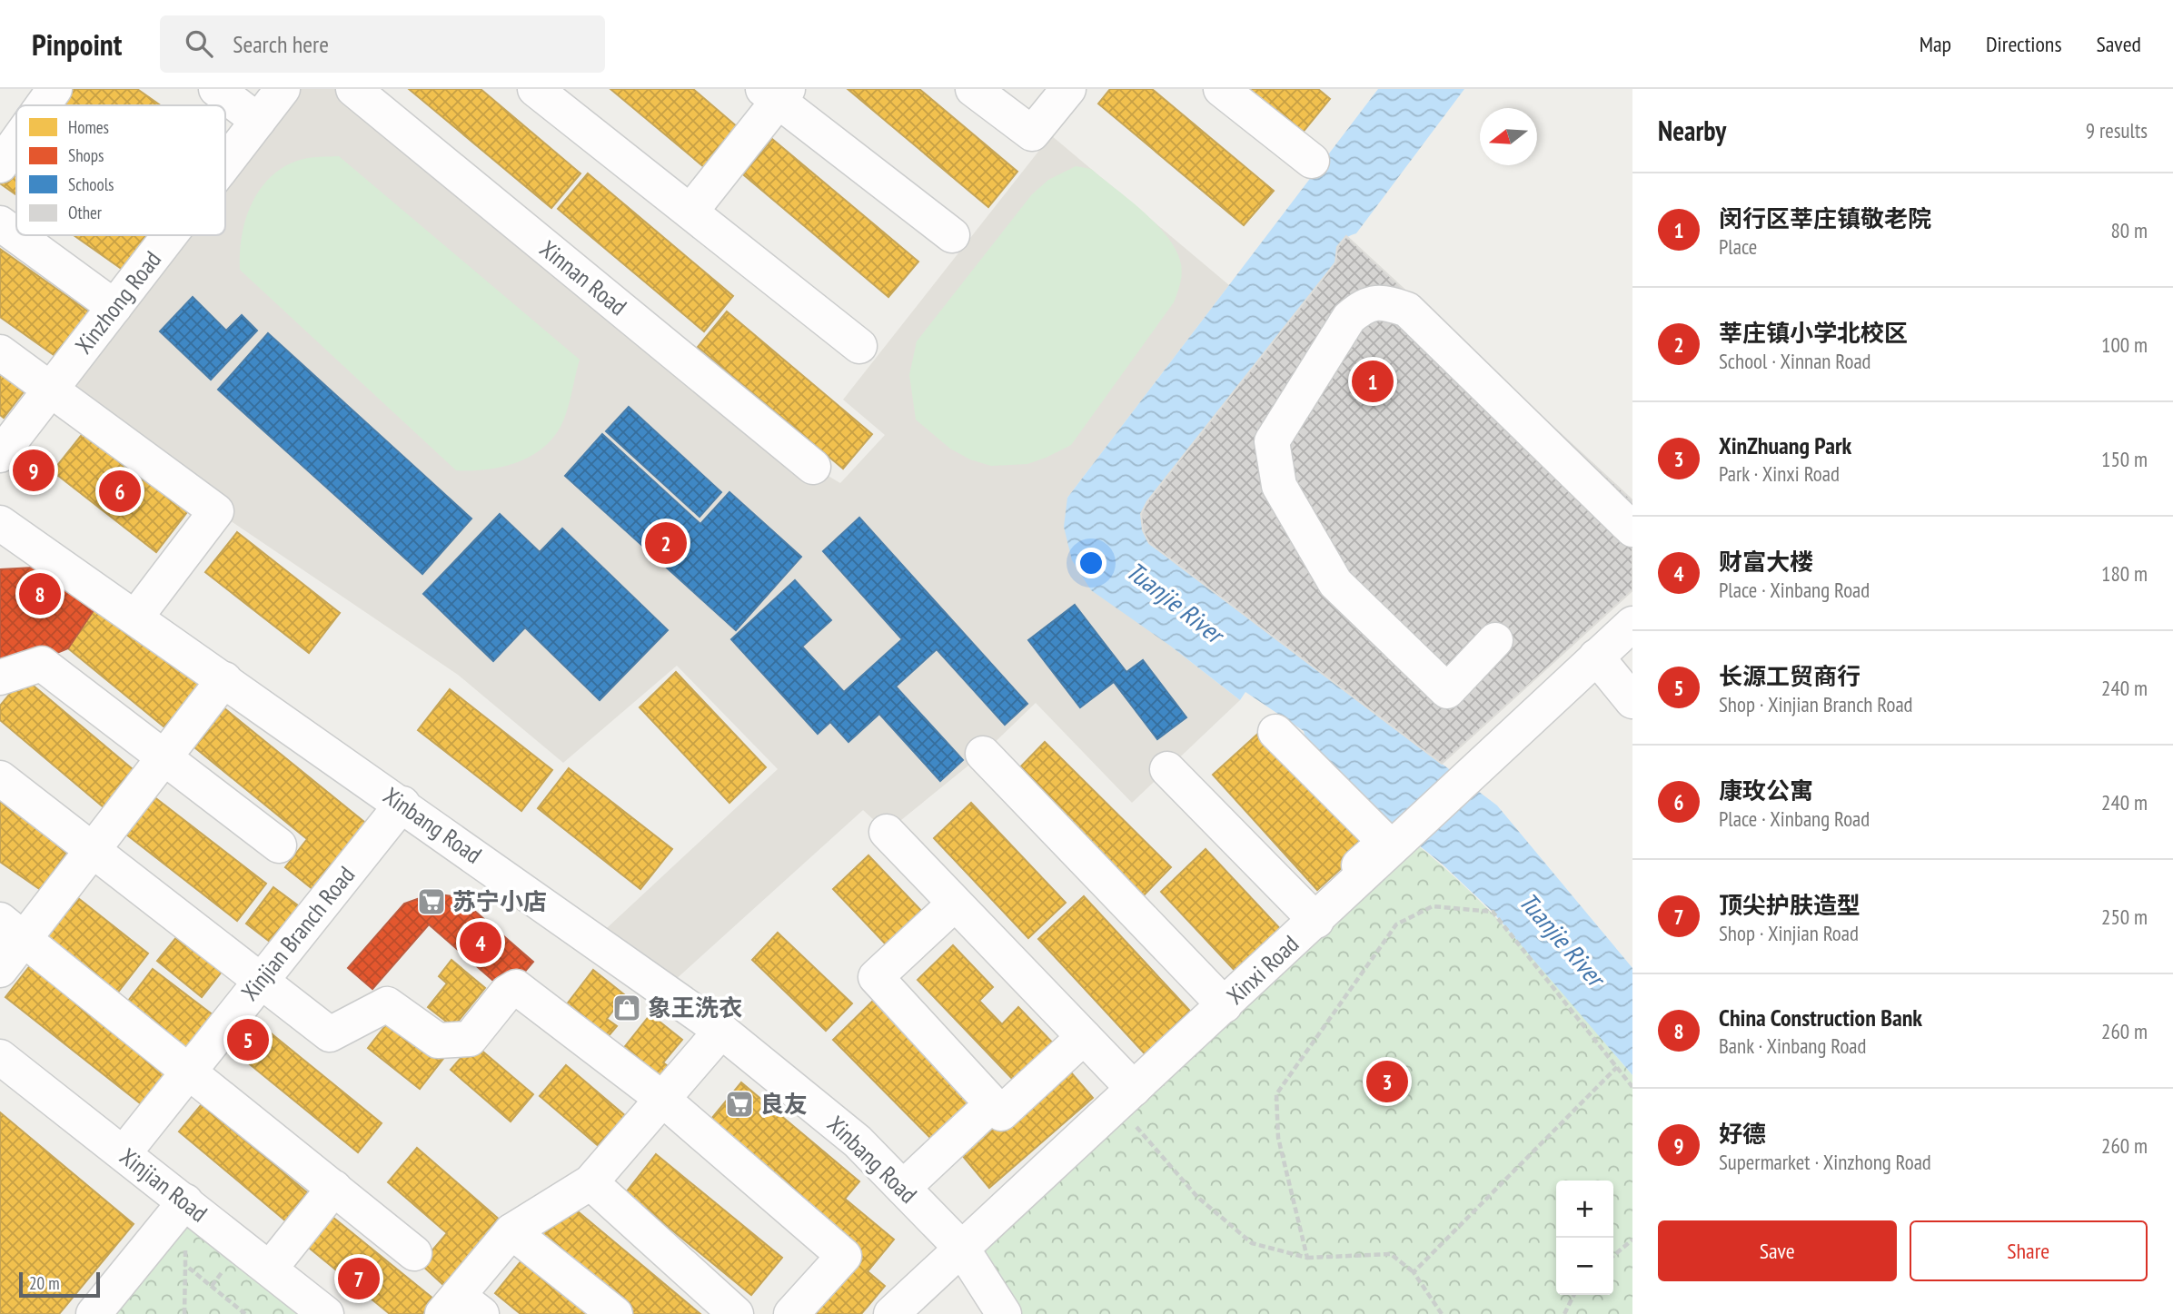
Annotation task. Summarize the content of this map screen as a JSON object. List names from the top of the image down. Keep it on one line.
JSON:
{"streets":{"street":["Xinnan Road","Xinzhong Road","Xinbang Road","Xinjian Branch Road","Xinxi Road","Xinjian Road"]},"crossings":[["Xinbang Road","Xinjian Branch Road"],["Xinbang Road","Xinxi Road"],["Xinjian Branch Road","Xinjian Road"]],"water":["Tuanjie River"],"places":{"supermarket":["苏宁小店","良友"],"shop":["象王洗衣"]},"legend":["Homes","Shops","Schools","Other"],"scale_bar":"20 m","north":"left","page":{"header":"Pinpoint","search":"Search here","nav":["Map","Directions","Saved"],"heading":["Nearby","9 results"],"list":[{"mark":"1","name":"闵行区莘庄镇敬老院","note":"Place","value":"80 m"},{"mark":"2","name":"莘庄镇小学北校区","note":"School · Xinnan Road","value":"100 m"},{"mark":"3","name":"XinZhuang Park","note":"Park · Xinxi Road","value":"150 m"},{"mark":"4","name":"财富大楼","note":"Place · Xinbang Road","value":"180 m"},{"mark":"5","name":"长源工贸商行","note":"Shop · Xinjian Branch Road","value":"240 m"},{"mark":"6","name":"康玫公寓","note":"Place · Xinbang Road","value":"240 m"},{"mark":"7","name":"顶尖护肤造型","note":"Shop · Xinjian Road","value":"250 m"},{"mark":"8","name":"China Construction Bank","note":"Bank · Xinbang Road","value":"260 m"},{"mark":"9","name":"好德","note":"Supermarket · Xinzhong Road","value":"260 m"}],"pins":["1","9","6","2","8","4","5","3","7"],"map_buttons":["+","−"],"buttons":["Save","Share"],"scale":"20 m"}}
